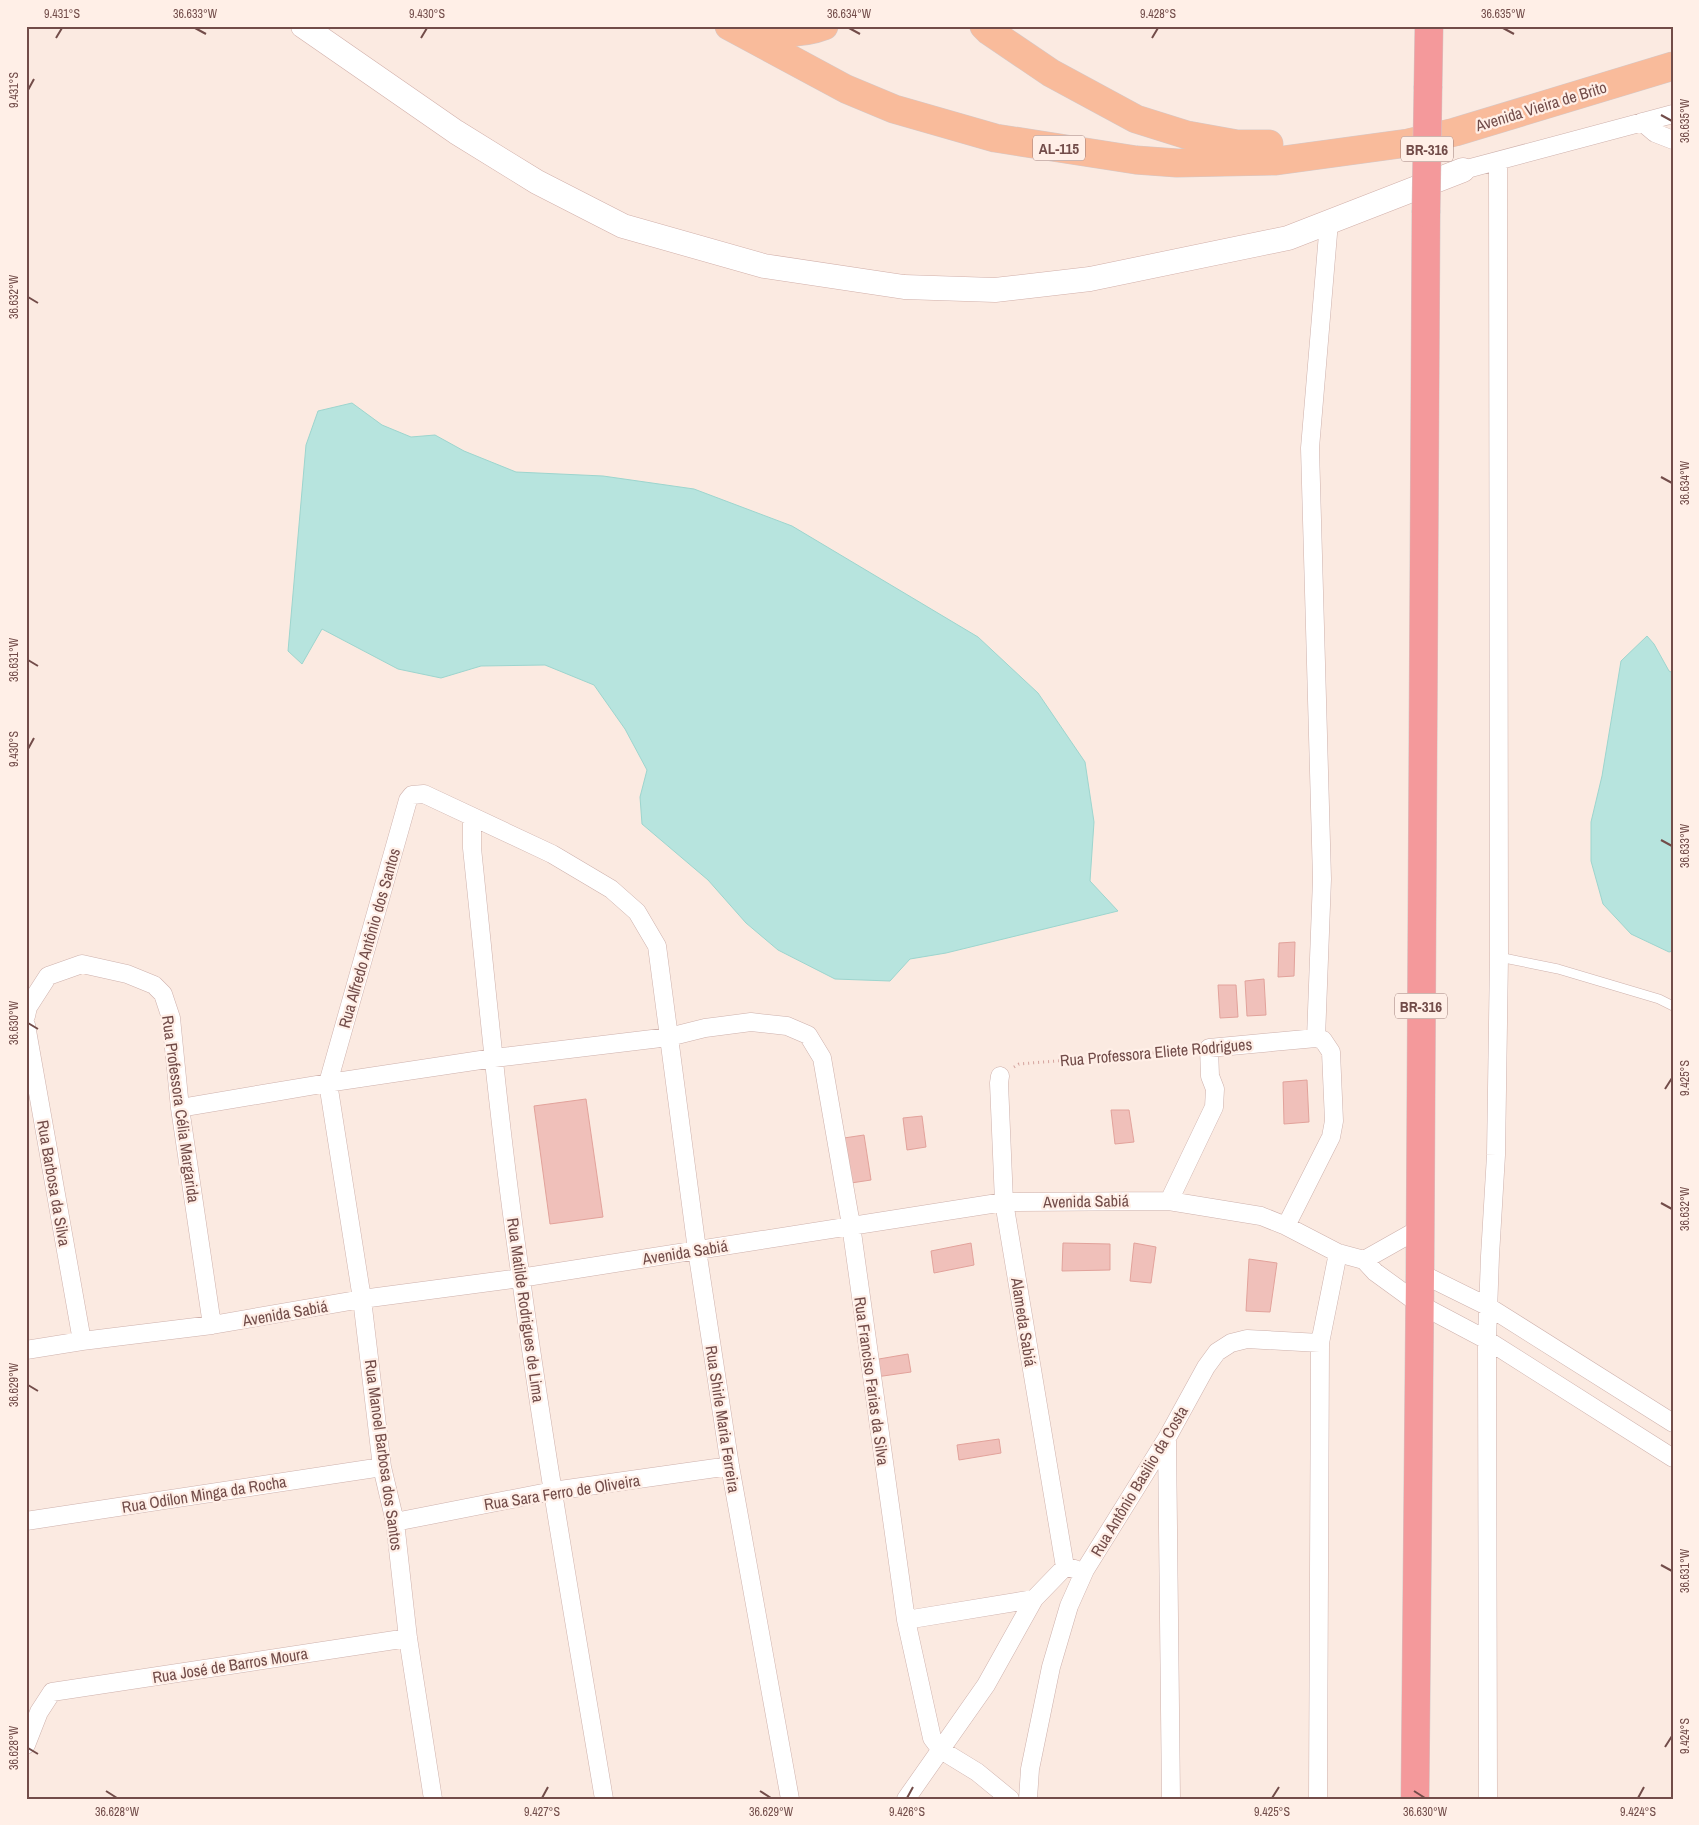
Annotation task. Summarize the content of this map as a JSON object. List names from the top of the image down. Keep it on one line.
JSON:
{"streets":{"highway":["BR-316"],"main road":["Avenida Vieira de Brito","AL-115"],"street":["Rua Alfredo Antônio dos Santos","Rua Professora Eliete Rodrigues","Rua Professora Célia Margarida","Rua Barbosa da Silva","Avenida Sabiá","Rua Matilde Rodrigues de Lima","Alameda Sabiá","Rua Franciso Farias da Silva","Rua Shirle Maria Ferreira","Rua Manoel Barbosa dos Santos","Rua Antônio Basilio da Costa","Rua Sara Ferro de Oliveira","Rua Odilon Minga da Rocha","Rua José de Barros Moura"]},"crossings":[["Avenida Vieira de Brito","AL-115"],["Rua Alfredo Antônio dos Santos","Rua Franciso Farias da Silva"],["Rua Alfredo Antônio dos Santos","Rua Shirle Maria Ferreira"],["Rua Alfredo Antônio dos Santos","Rua Manoel Barbosa dos Santos"],["Rua Professora Eliete Rodrigues","Alameda Sabiá"],["Rua Professora Célia Margarida","Avenida Sabiá"],["Rua Professora Célia Margarida","Rua Franciso Farias da Silva"],["Rua Barbosa da Silva","Avenida Sabiá"],["Avenida Sabiá","Rua Matilde Rodrigues de Lima"],["Avenida Sabiá","Alameda Sabiá"],["Avenida Sabiá","Rua Franciso Farias da Silva"],["Avenida Sabiá","Rua Shirle Maria Ferreira"],["Avenida Sabiá","Rua Manoel Barbosa dos Santos"],["Rua Matilde Rodrigues de Lima","Rua Franciso Farias da Silva"],["Rua Matilde Rodrigues de Lima","Rua Shirle Maria Ferreira"],["Rua Matilde Rodrigues de Lima","Rua Sara Ferro de Oliveira"],["Alameda Sabiá","Rua Antônio Basilio da Costa"],["Rua Franciso Farias da Silva","Rua Shirle Maria Ferreira"],["Rua Franciso Farias da Silva","Rua Manoel Barbosa dos Santos"],["Rua Shirle Maria Ferreira","Rua Sara Ferro de Oliveira"],["Rua Manoel Barbosa dos Santos","Rua Sara Ferro de Oliveira"],["Rua Manoel Barbosa dos Santos","Rua Odilon Minga da Rocha"],["Rua Manoel Barbosa dos Santos","Rua José de Barros Moura"]],"coordinates":["9.431°S","36.633°W","9.430°S","36.634°W","9.428°S","36.635°W","36.632°W","36.631°W","36.630°W","9.425°S","36.629°W","9.424°S","36.628°W","9.427°S","9.426°S"]}
